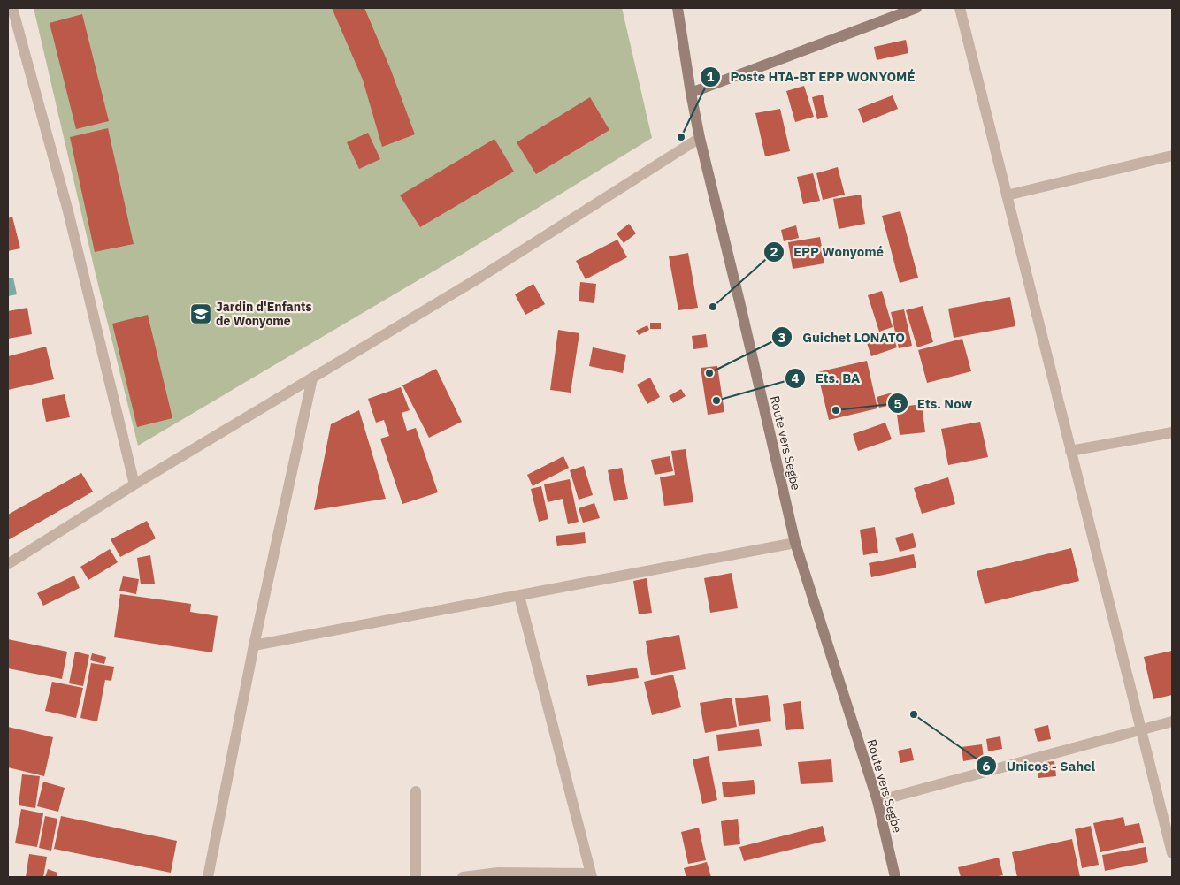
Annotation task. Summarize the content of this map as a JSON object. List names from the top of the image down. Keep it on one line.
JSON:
{"streets":{"main road":["Route vers Segbe"]},"places":{"other":["Poste HTA-BT EPP WONYOMÉ","EPP Wonyomé","Guichet LONATO","Ets. BA","Ets. Now","Unicos - Sahel"],"school or university":["Jardin d'Enfants de Wonyome"]}}
